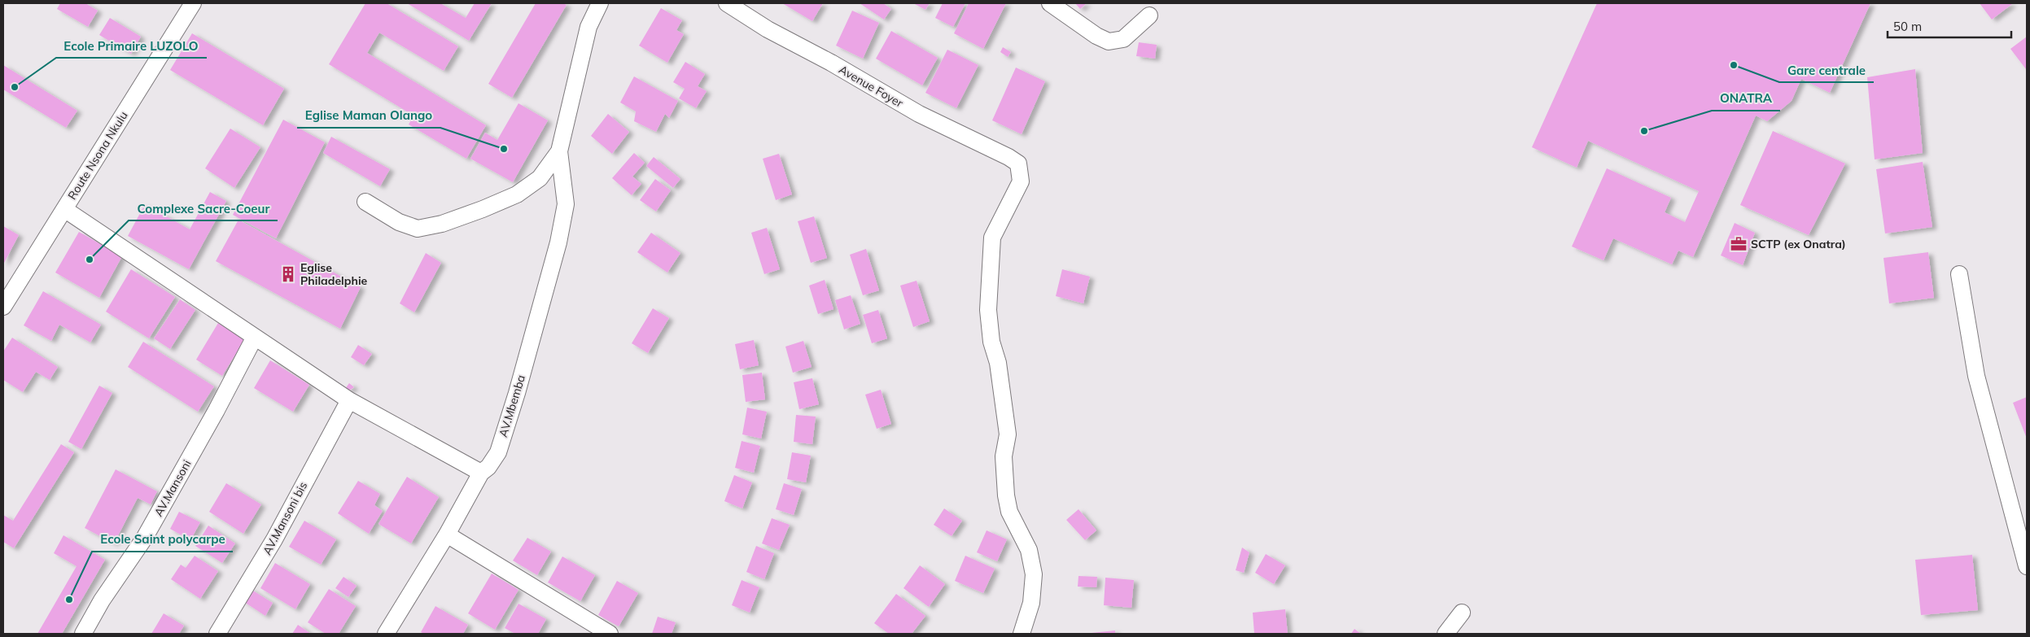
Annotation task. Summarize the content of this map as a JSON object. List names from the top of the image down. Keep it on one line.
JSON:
{"streets":{"street":["Avenue Foyer","Route Nsona Nkulu","AV.Mbemba","AV.Mansoni","AV.Mansoni bis"]},"places":{"other":["Gare centrale","Ecole Primaire LUZOLO","ONATRA","Eglise Maman Olango","Complexe Sacre-Coeur","Ecole Saint polycarpe"],"office":["SCTP (ex Onatra)"],"building":["Eglise Philadelphie"]},"scale_bar":"50 m"}
